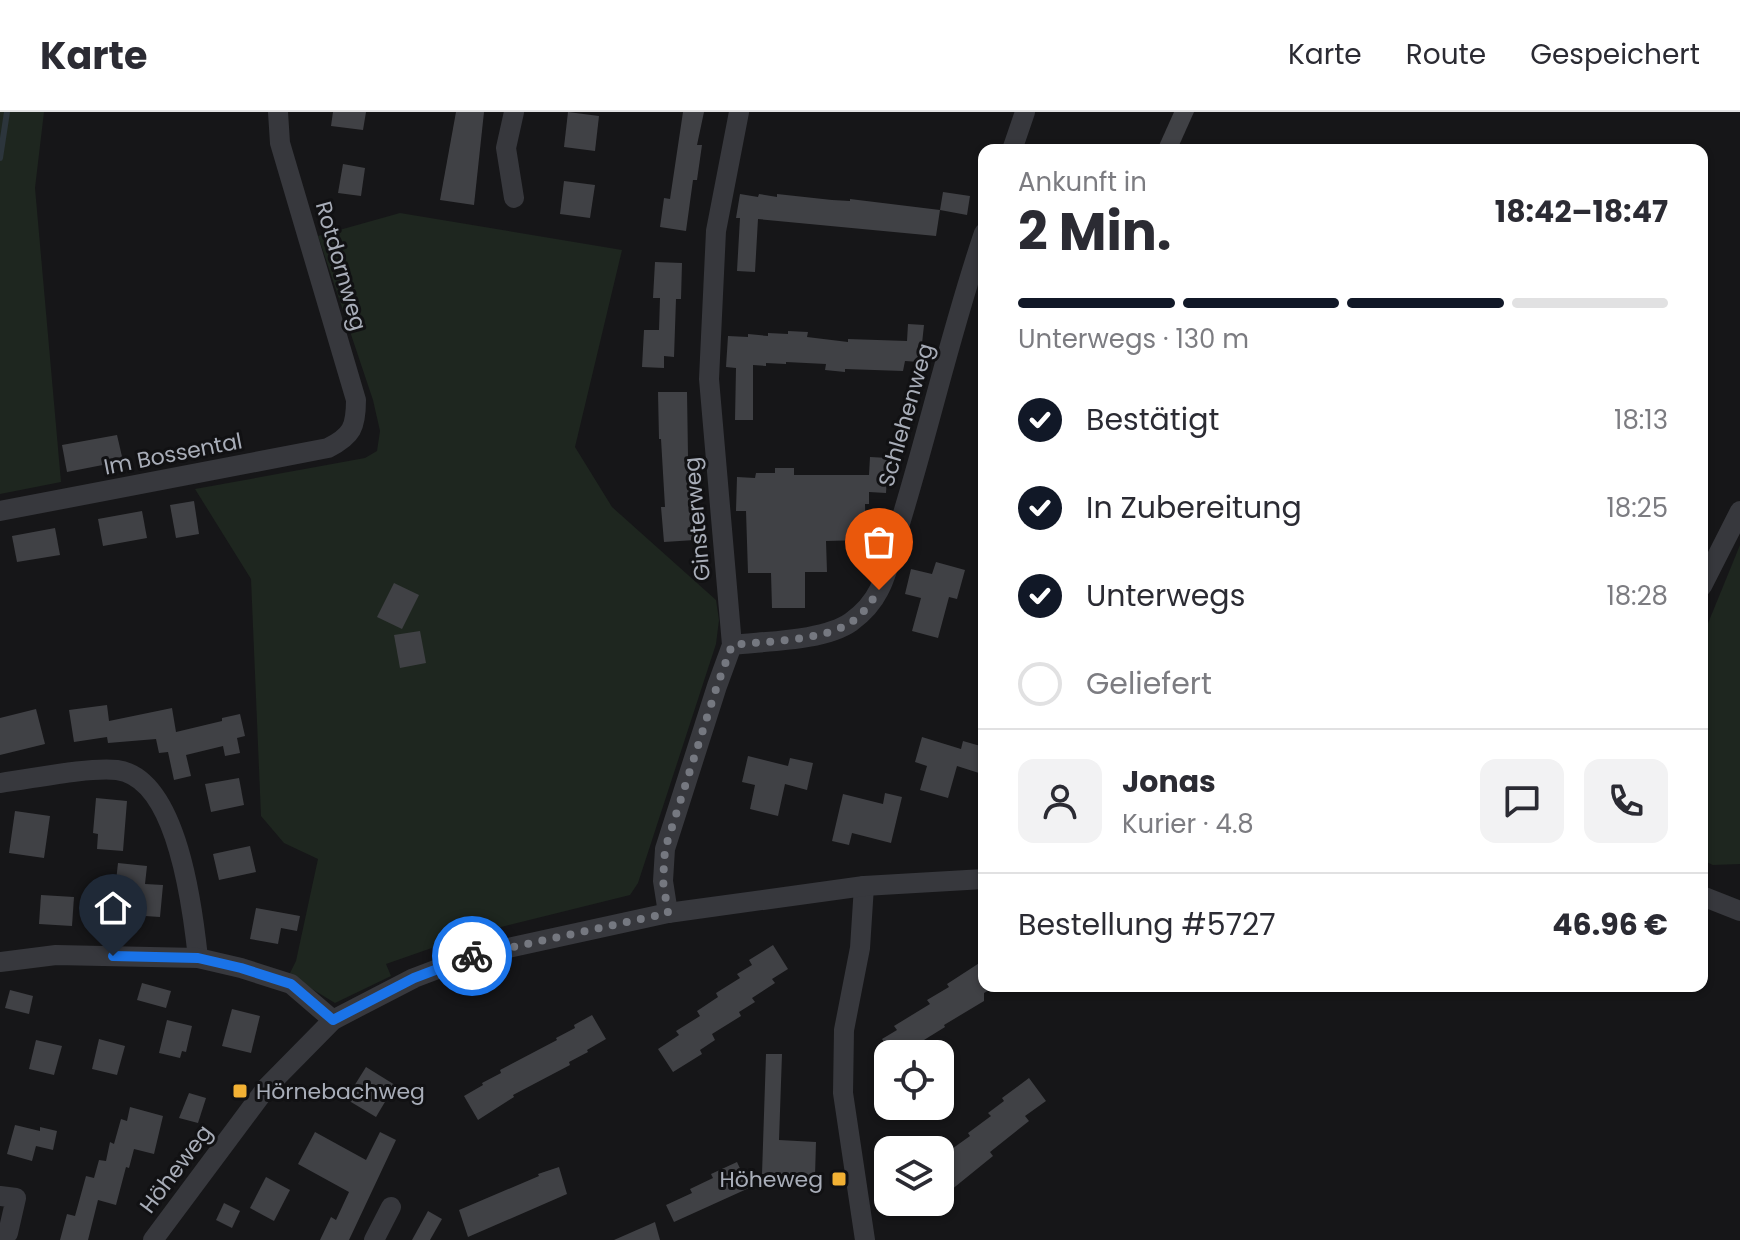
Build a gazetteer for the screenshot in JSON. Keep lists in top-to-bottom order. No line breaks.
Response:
{"streets":{"street":["Rotdornweg","Schlehenweg","Im Bossental","Ginsterweg","Höheweg"]},"crossings":[["Rotdornweg","Im Bossental"],["Schlehenweg","Ginsterweg"],["Ginsterweg","Höheweg"]],"places":{"transit":["Hörnebachweg","Höheweg"]},"page":{"header":"Karte","nav":["Karte","Route","Gespeichert"],"heading":["2 Min.","Ankunft in","18:42–18:47"],"panel":["Jonas","Kurier · 4.8","Bestellung #5727","46.96 €"],"bar":"Unterwegs · 130 m","list":[["Bestätigt","18:13"],["In Zubereitung","18:25"],["Unterwegs","18:28"],"Geliefert"]}}
